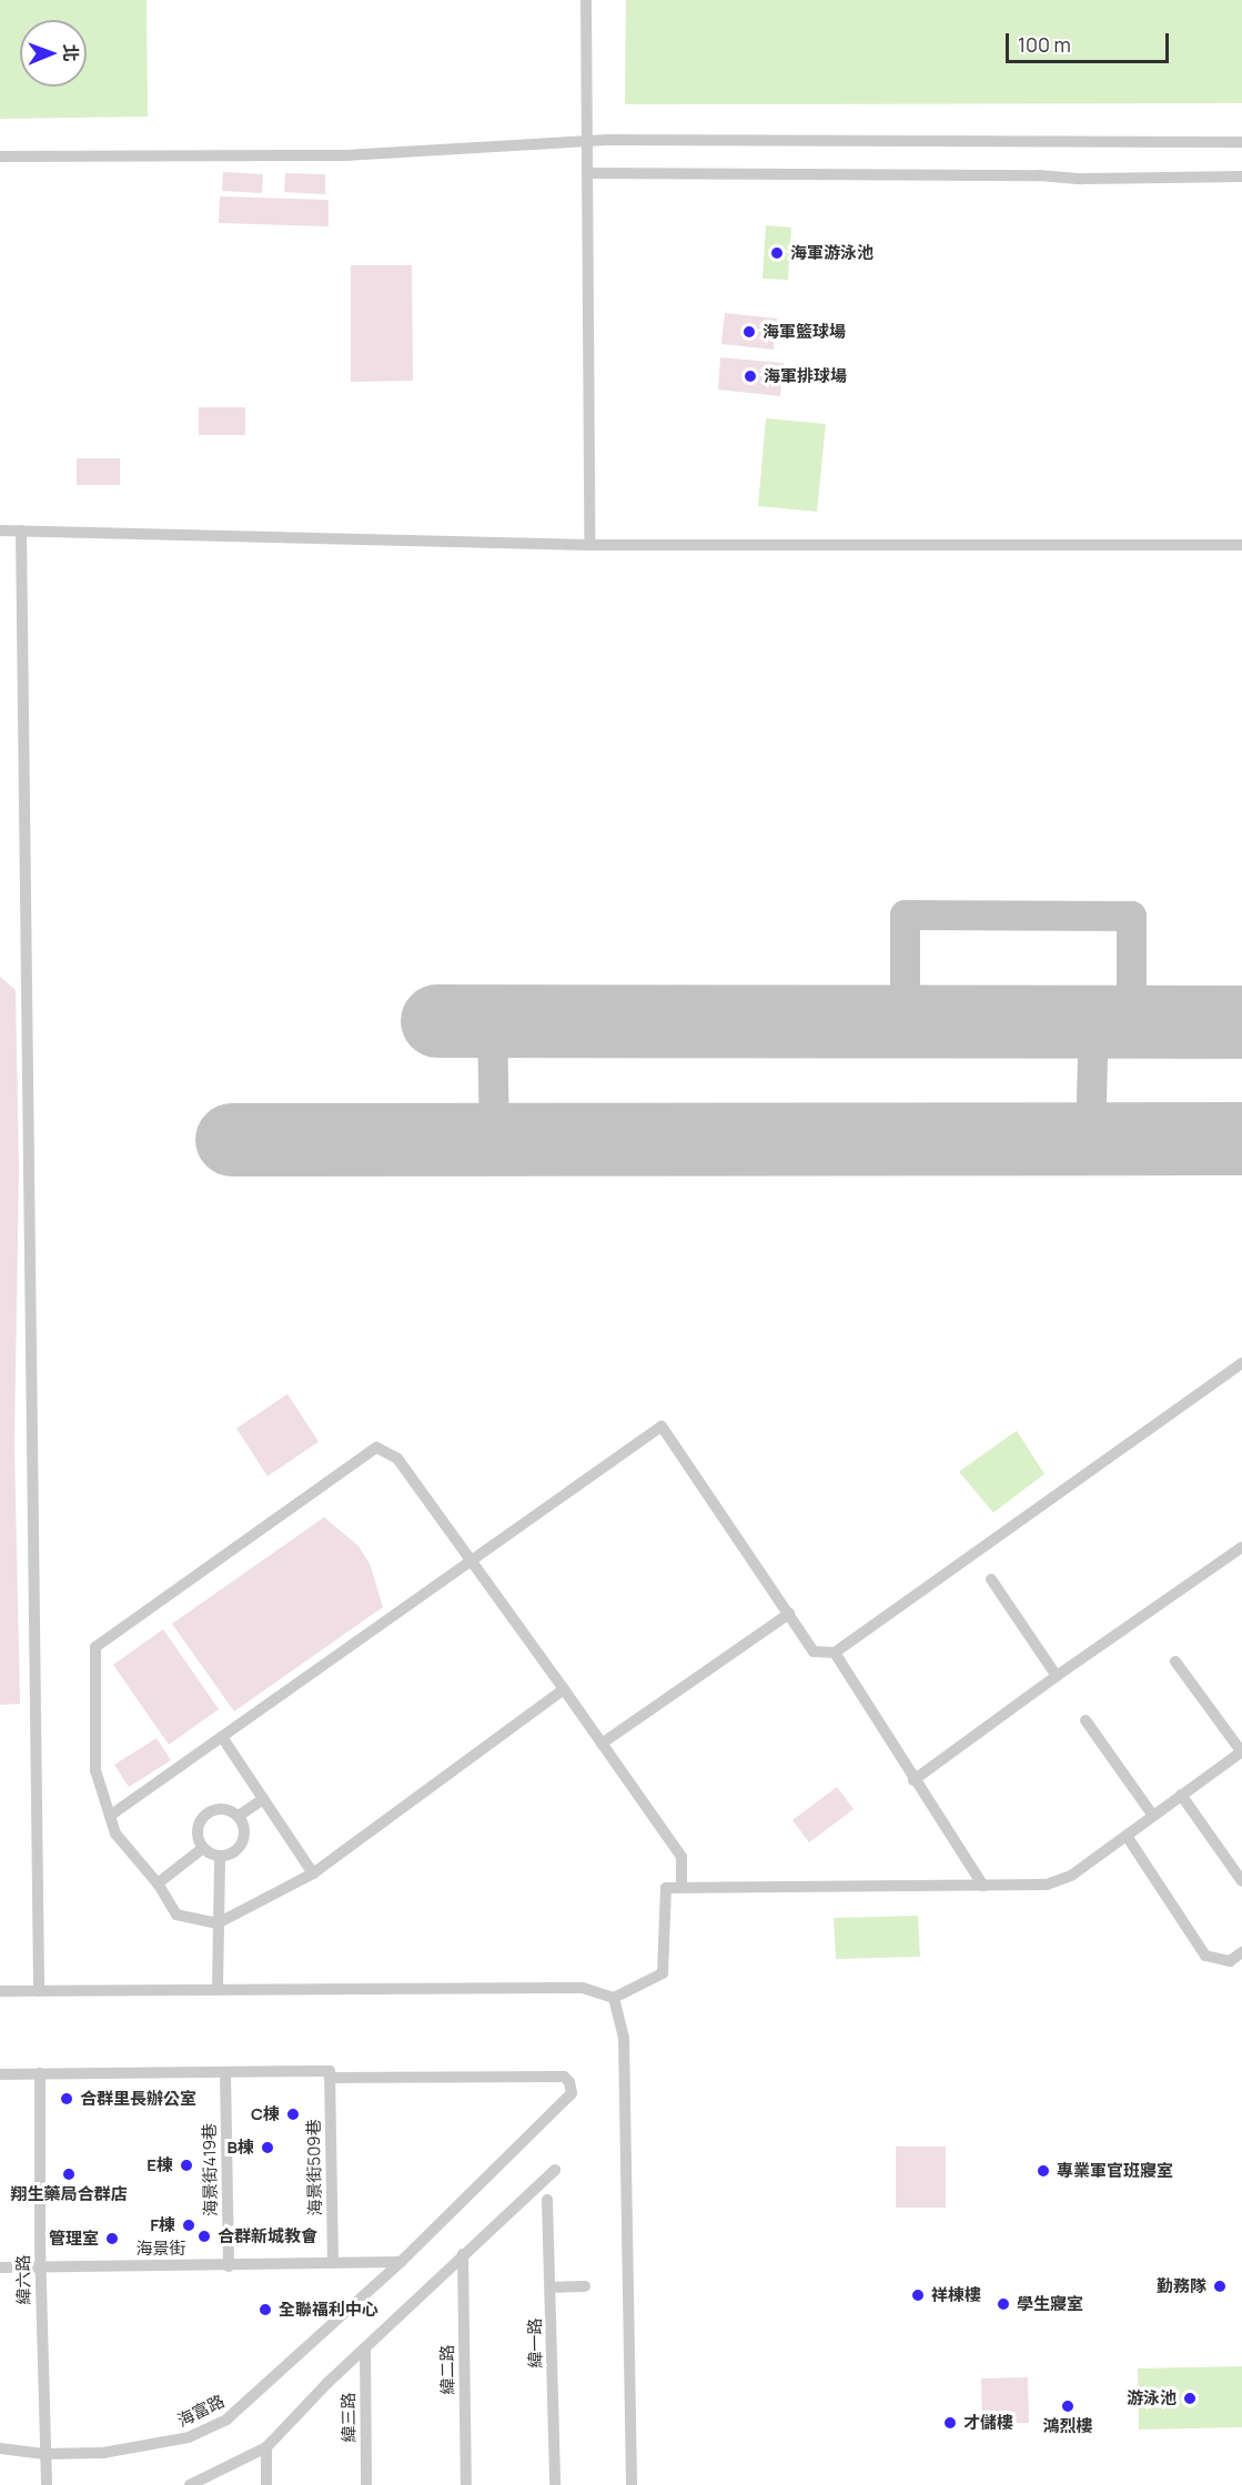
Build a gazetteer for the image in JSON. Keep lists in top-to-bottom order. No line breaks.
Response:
{"streets":{"street":["海景街509巷","海景街419巷","海景街","緯六路","緯一路","緯二路","海富路","緯三路"]},"crossings":[["海景街509巷","海景街"],["海景街509巷","海富路"],["海景街419巷","海景街"],["海景街","緯六路"],["海景街","海富路"],["緯六路","海富路"]],"places":["海軍游泳池","海軍籃球場","海軍排球場","合群里長辦公室","C棟","B棟","E棟","專業軍官班寢室","翔生藥局合群店","F棟","合群新城教會","管理室","勤務隊","祥棟樓","學生寢室","全聯福利中心","游泳池","鴻烈樓","才儲樓"],"scale_bar":"100 m","north":"right"}
